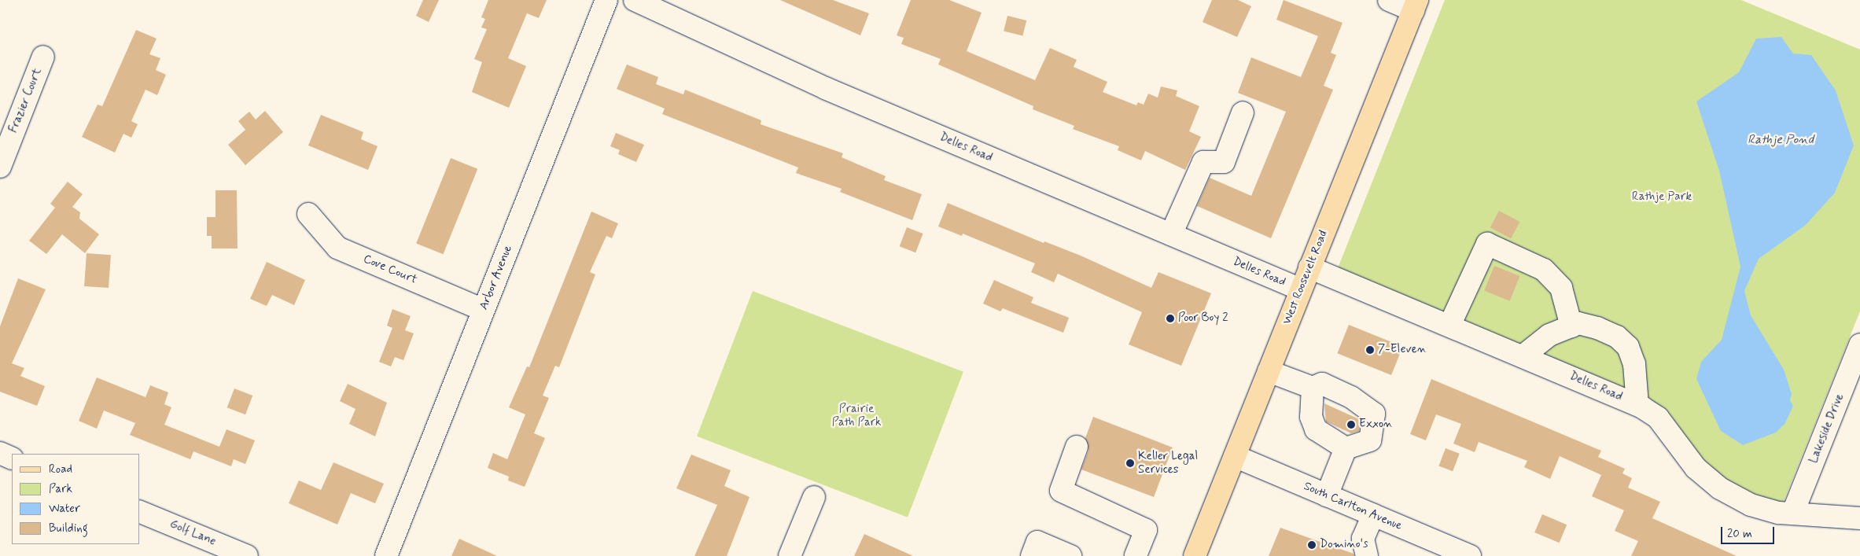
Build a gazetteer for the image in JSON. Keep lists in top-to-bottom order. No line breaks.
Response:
{"streets":{"main road":["West Roosevelt Road"],"street":["Frazier Court","Delles Road","Cove Court","Arbor Avenue","Lakeside Drive","South Carlton Avenue","Golf Lane"]},"crossings":[["Delles Road","West Roosevelt Road"],["Delles Road","Lakeside Drive"],["Cove Court","Arbor Avenue"],["West Roosevelt Road","South Carlton Avenue"]],"water":["Rathje Pond"],"parks":["Rathje Park","Prairie Path Park"],"places":["Poor Boy 2","7-Eleven","Exxon","Keller Legal Services","Domino's"],"legend":["Road","Park","Water","Building"],"scale_bar":"20 m"}
